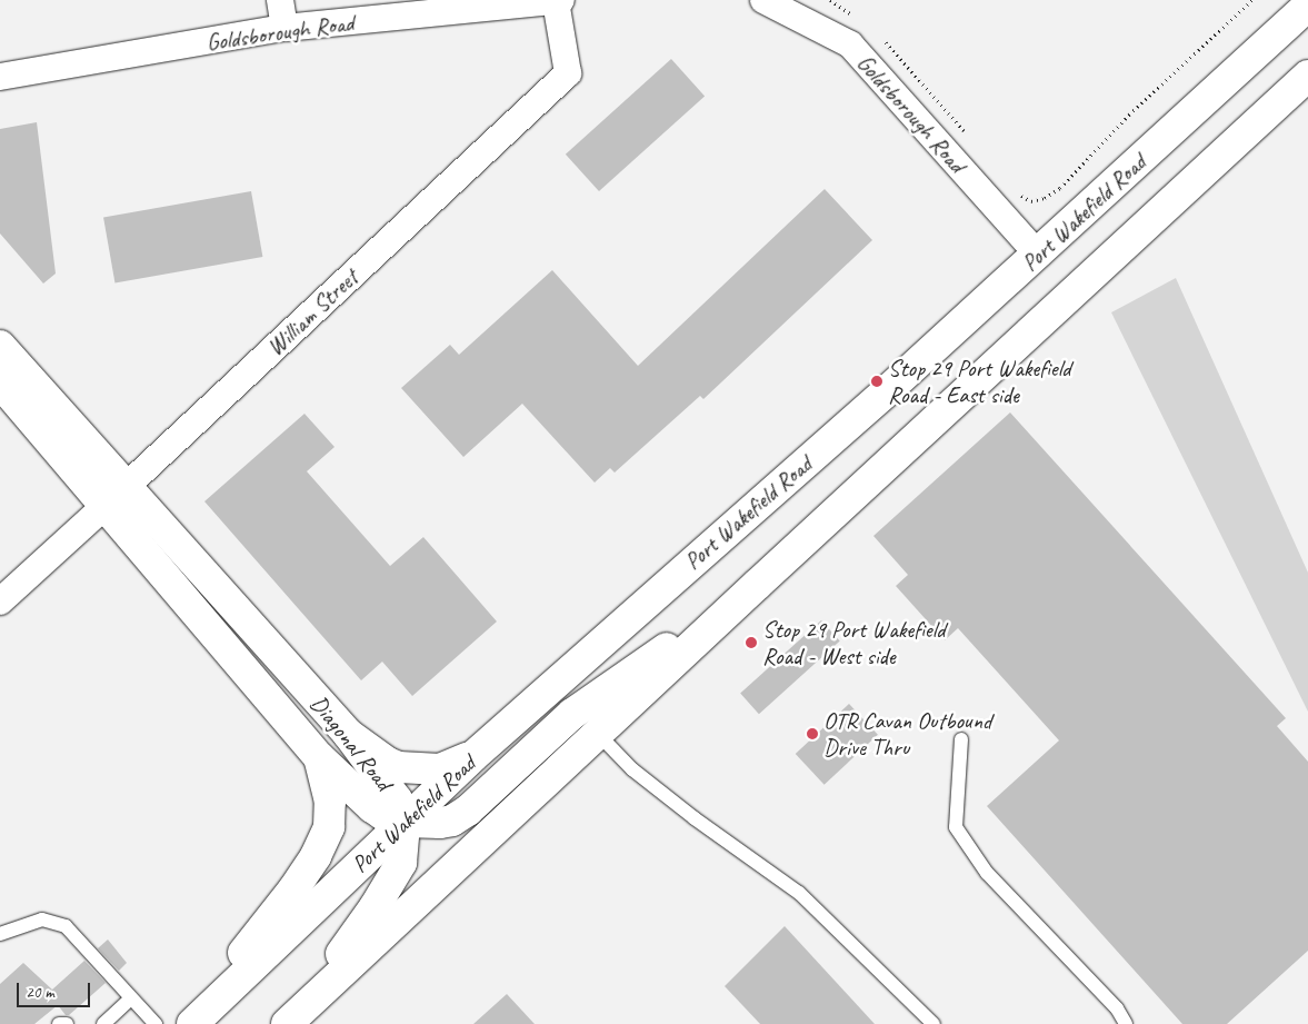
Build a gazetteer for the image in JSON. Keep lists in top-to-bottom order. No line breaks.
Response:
{"streets":{"main road":["Port Wakefield Road","Diagonal Road"],"street":["Goldsborough Road","William Street"]},"crossings":[["Goldsborough Road","Port Wakefield Road"],["Goldsborough Road","William Street"],["Port Wakefield Road","Diagonal Road"],["William Street","Diagonal Road"]],"places":["Stop 29 Port Wakefield Road - East side","Stop 29 Port Wakefield Road - West side","OTR Cavan Outbound Drive Thru"],"scale_bar":"20 m"}
